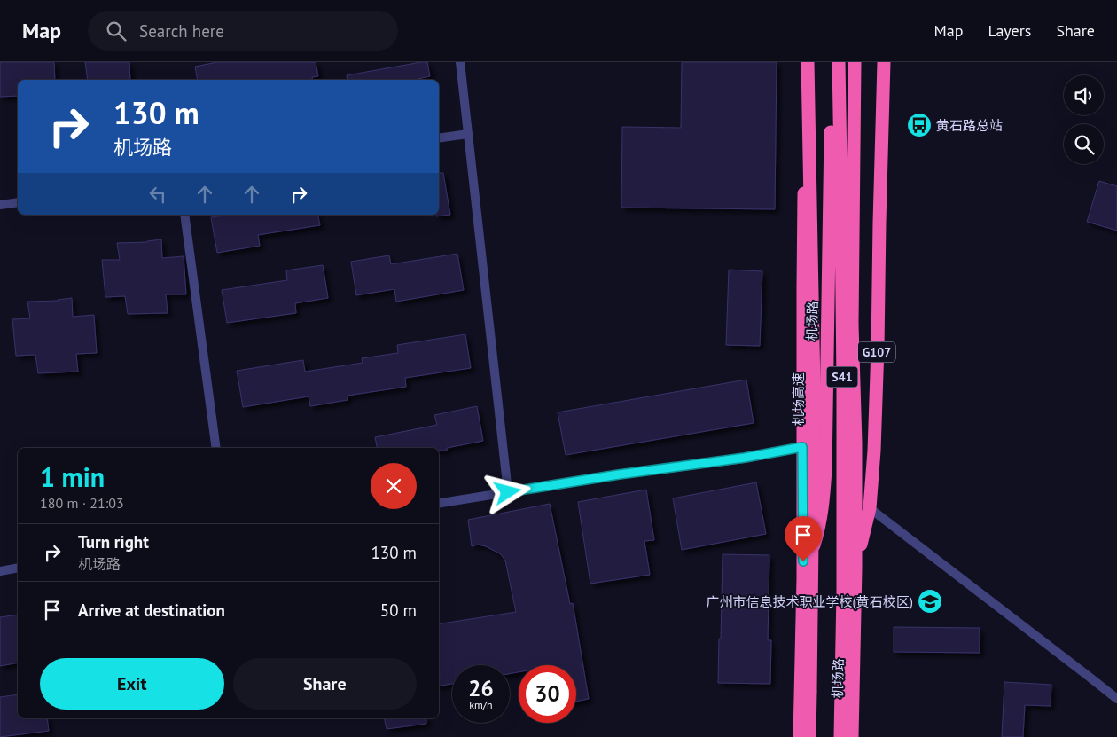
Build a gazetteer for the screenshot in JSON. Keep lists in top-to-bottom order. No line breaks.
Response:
{"streets":{"highway":["机场路","G107","S41","机场高速"]},"crossings":[["机场路","机场高速"]],"places":{"bus stop":["黄石路总站"],"school or university":["广州市信息技术职业学校(黄石校区)"]},"page":{"header":"Map","search":"Search here","nav":["Map","Layers","Share"],"turn":["130 m","机场路"],"heading":["1 min","180 m · 21:03"],"list":[{"name":"Turn right","note":"机场路","value":"130 m"},{"name":"Arrive at destination","value":"50 m"}],"buttons":["Exit","Share"],"speed":"26 km/h","limit":"30"}}
